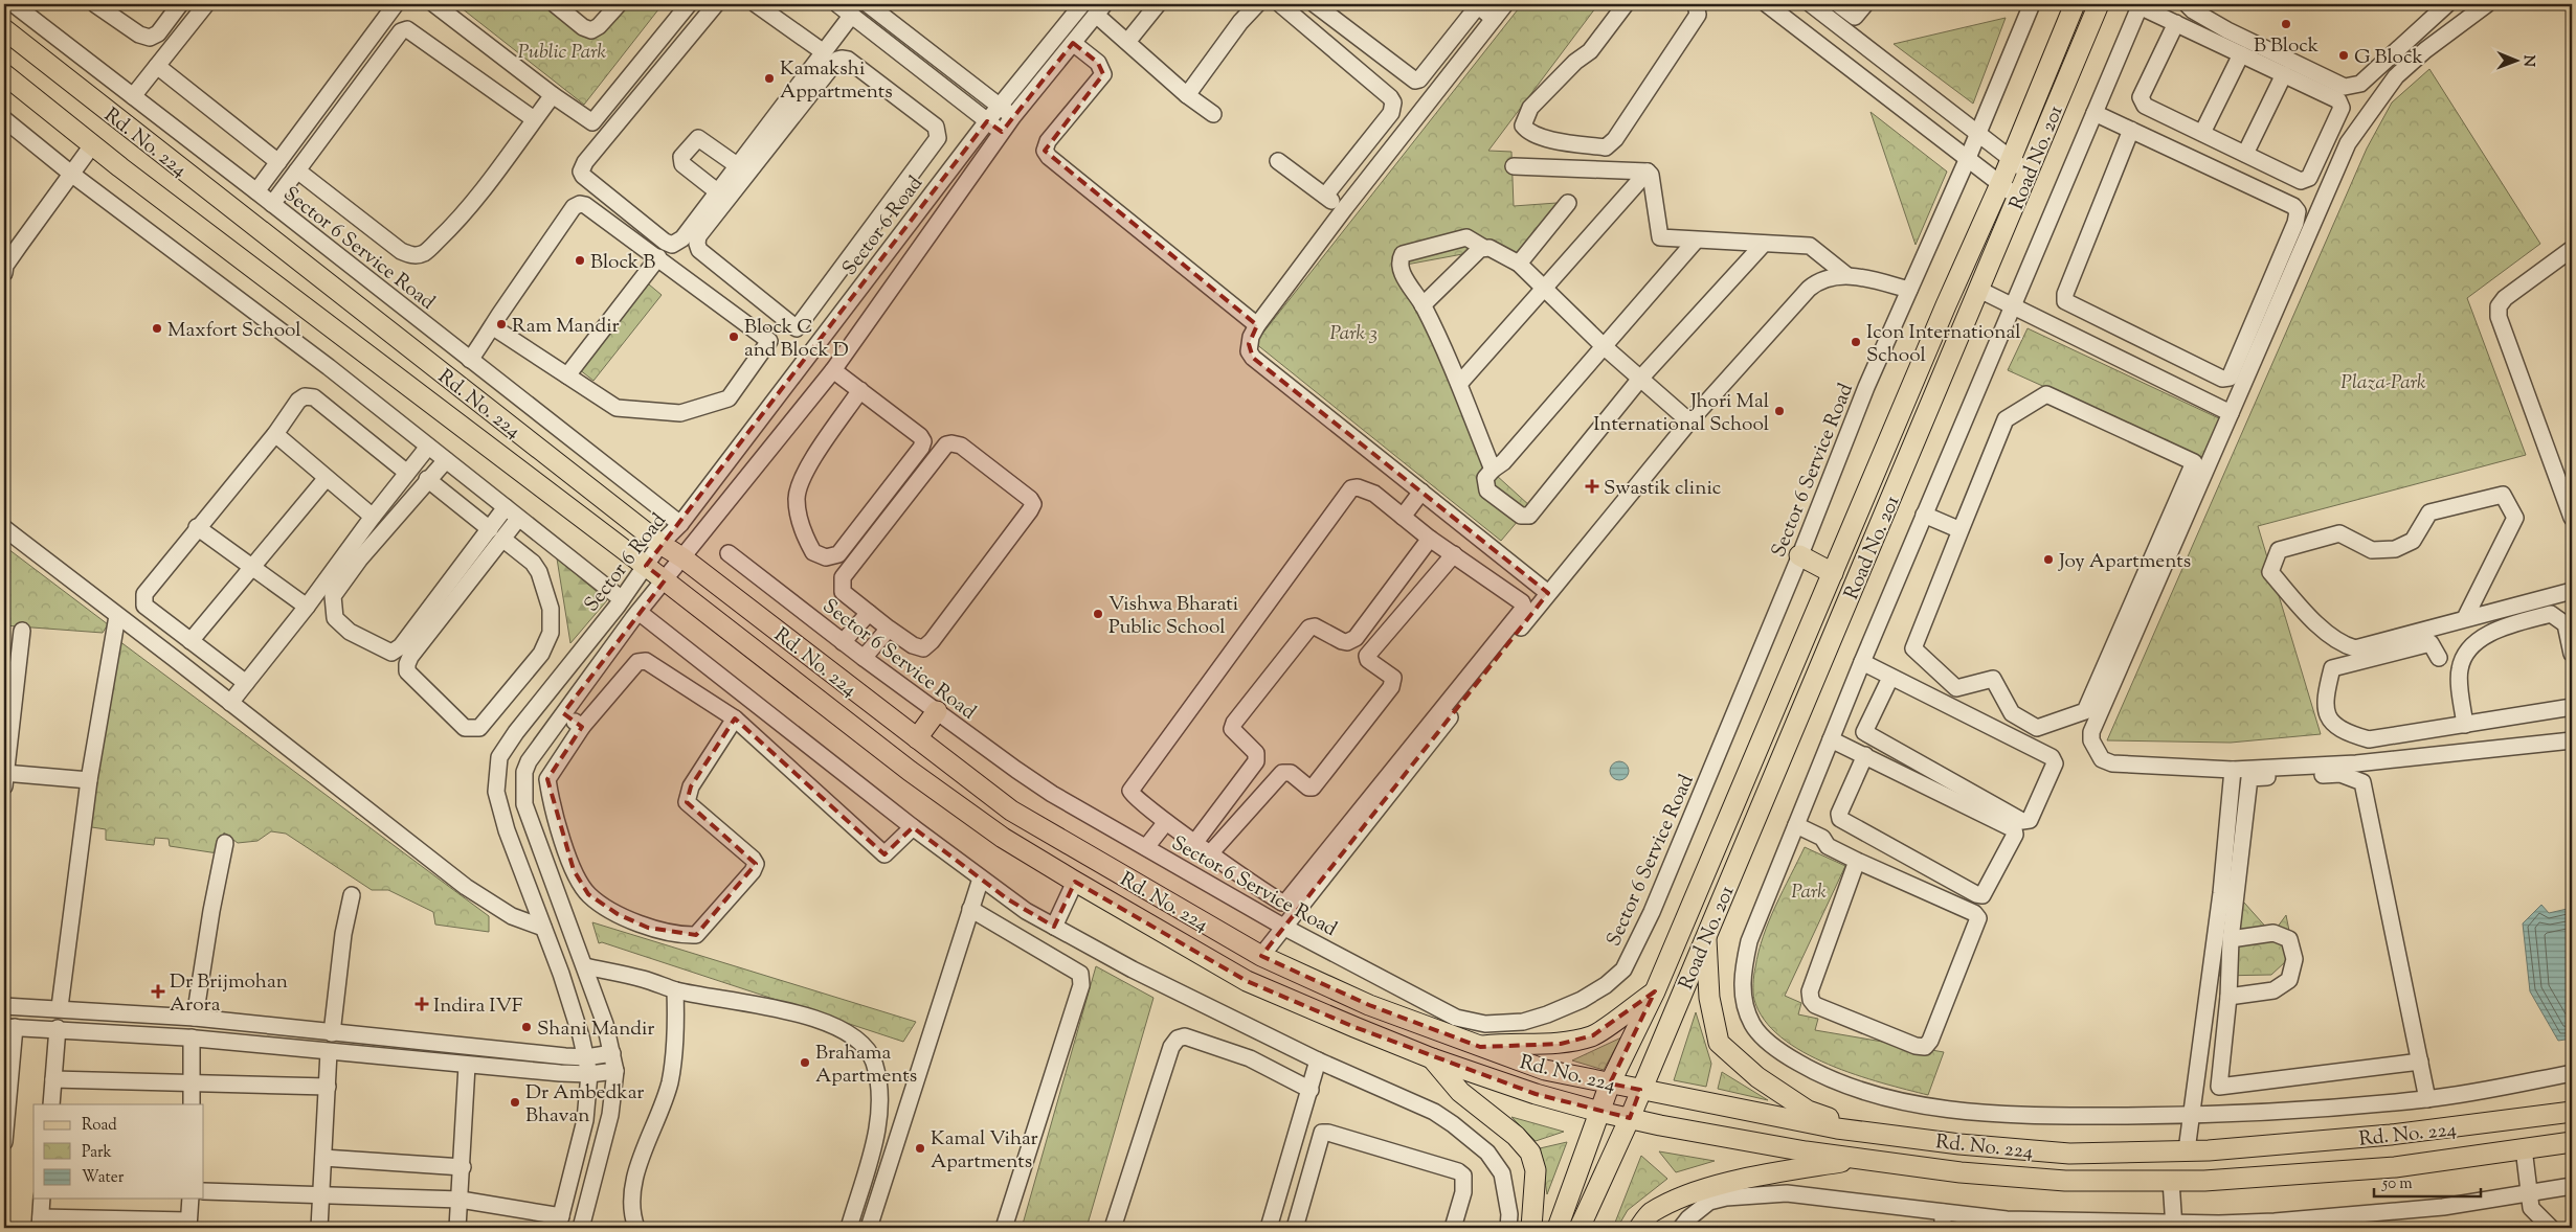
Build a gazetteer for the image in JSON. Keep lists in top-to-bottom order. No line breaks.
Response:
{"streets":{"main road":["Rd. No. 224","Road No. 201"],"street":["Sector 6 Road","Sector 6 Service Road"]},"crossings":[["Rd. No. 224","Road No. 201"],["Rd. No. 224","Sector 6 Road"],["Sector 6 Road","Sector 6 Service Road"]],"parks":["Public Park","Park 3","Plaza-Park","Park"],"places":{"other":["B Block","G Block","Kamakshi Appartments","Block B","Ram Mandir","Maxfort School","Block C and Block D","Icon International School","Jhori Mal International School","Joy Apartments","Vishwa Bharati Public School","Shani Mandir","Brahama Apartments","Dr Ambedkar Bhavan","Kamal Vihar Apartments"],"health":["Swastik clinic","Dr Brijmohan Arora","Indira IVF"]},"legend":["Road","Park","Water"],"scale_bar":"50 m","north":"right"}
